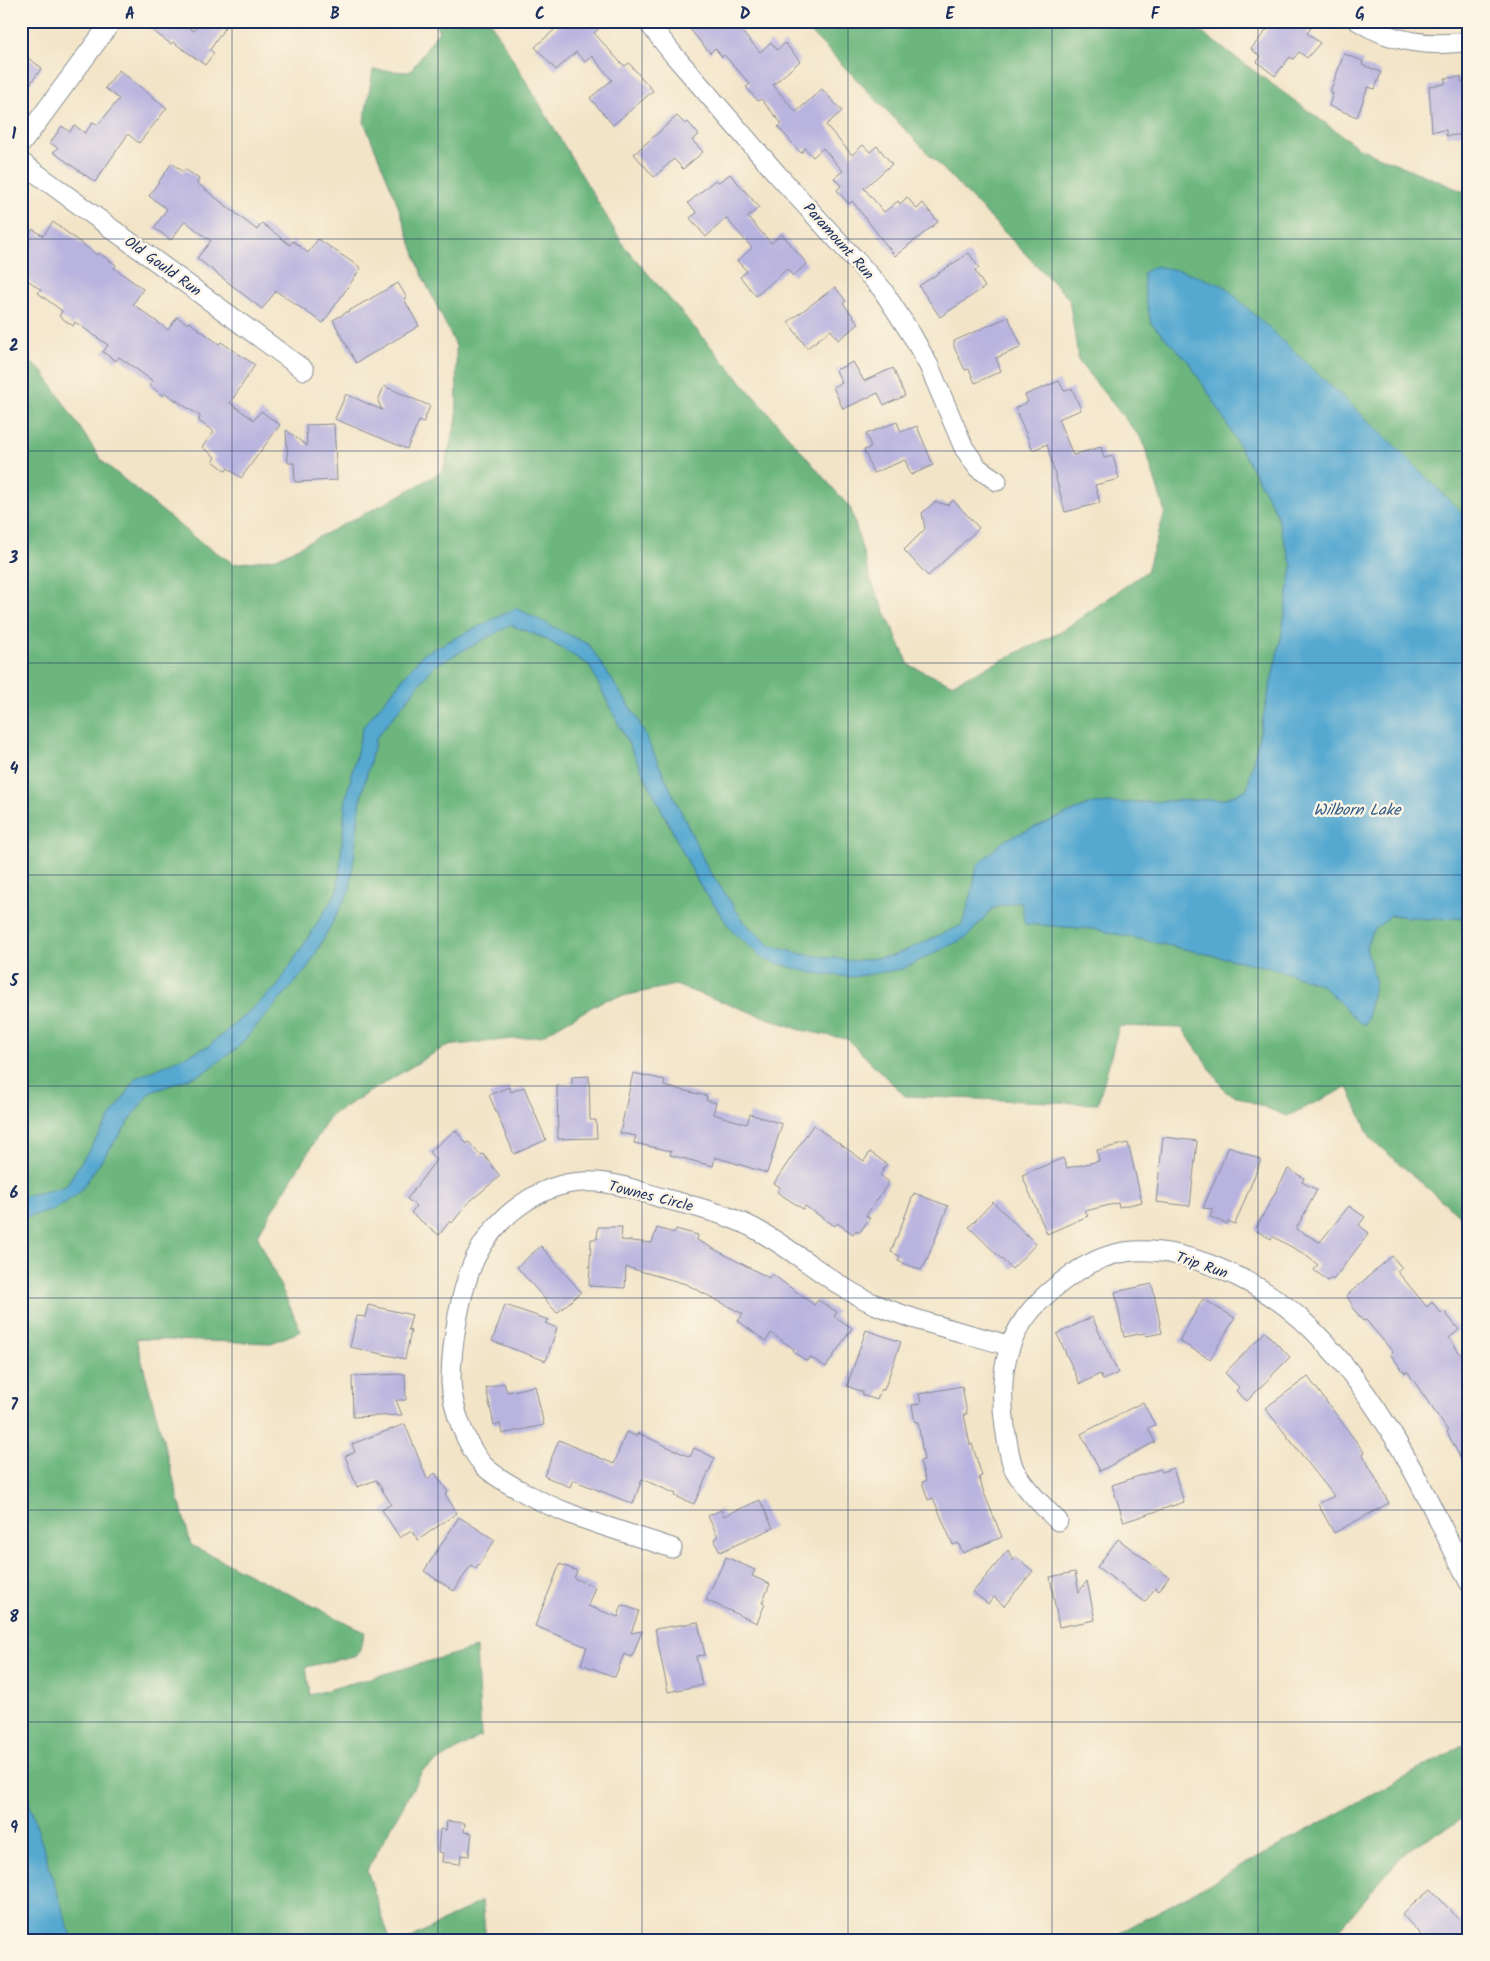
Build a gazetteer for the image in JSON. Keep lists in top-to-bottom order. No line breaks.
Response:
{"streets":{"street":["Paramount Run","Old Gould Run","Townes Circle","Trip Run"]},"crossings":[["Townes Circle","Trip Run"]],"water":["Wilborn Lake"],"grid":{"columns":["A","B","C","D","E","F","G"],"rows":["1","2","3","4","5","6","7","8","9"]}}
